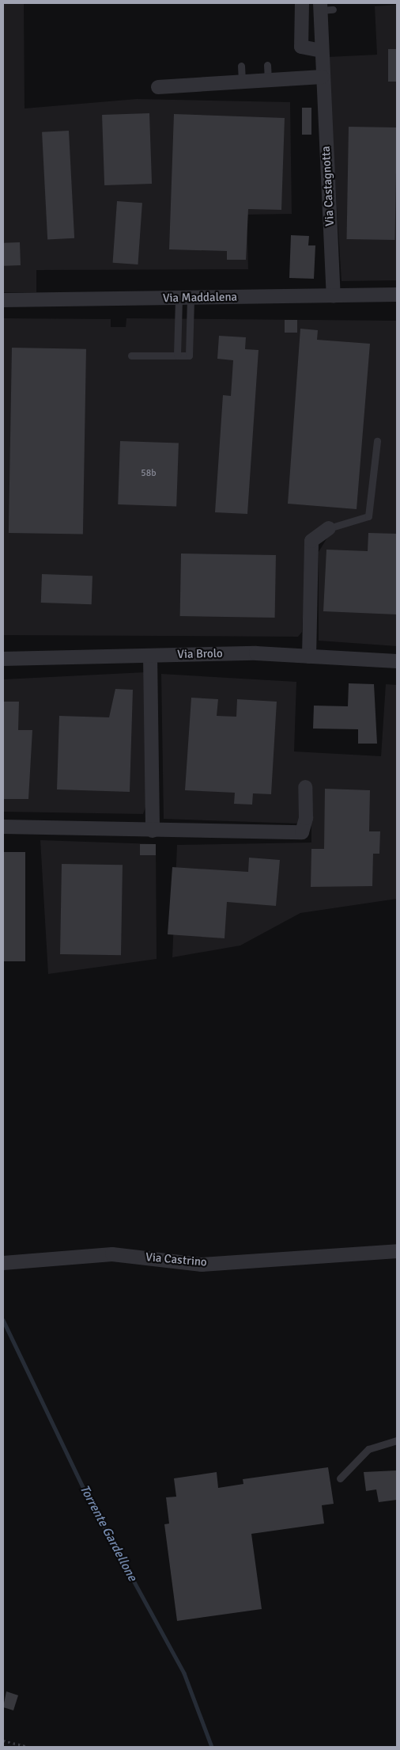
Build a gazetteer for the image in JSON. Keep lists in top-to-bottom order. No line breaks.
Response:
{"streets":{"street":["Via Castagnotta","Via Maddalena","Via Brolo","Via Castrino"]},"crossings":[["Via Castagnotta","Via Maddalena"]],"water":["Torrente Gardellone"],"house_numbers":["58b"]}
